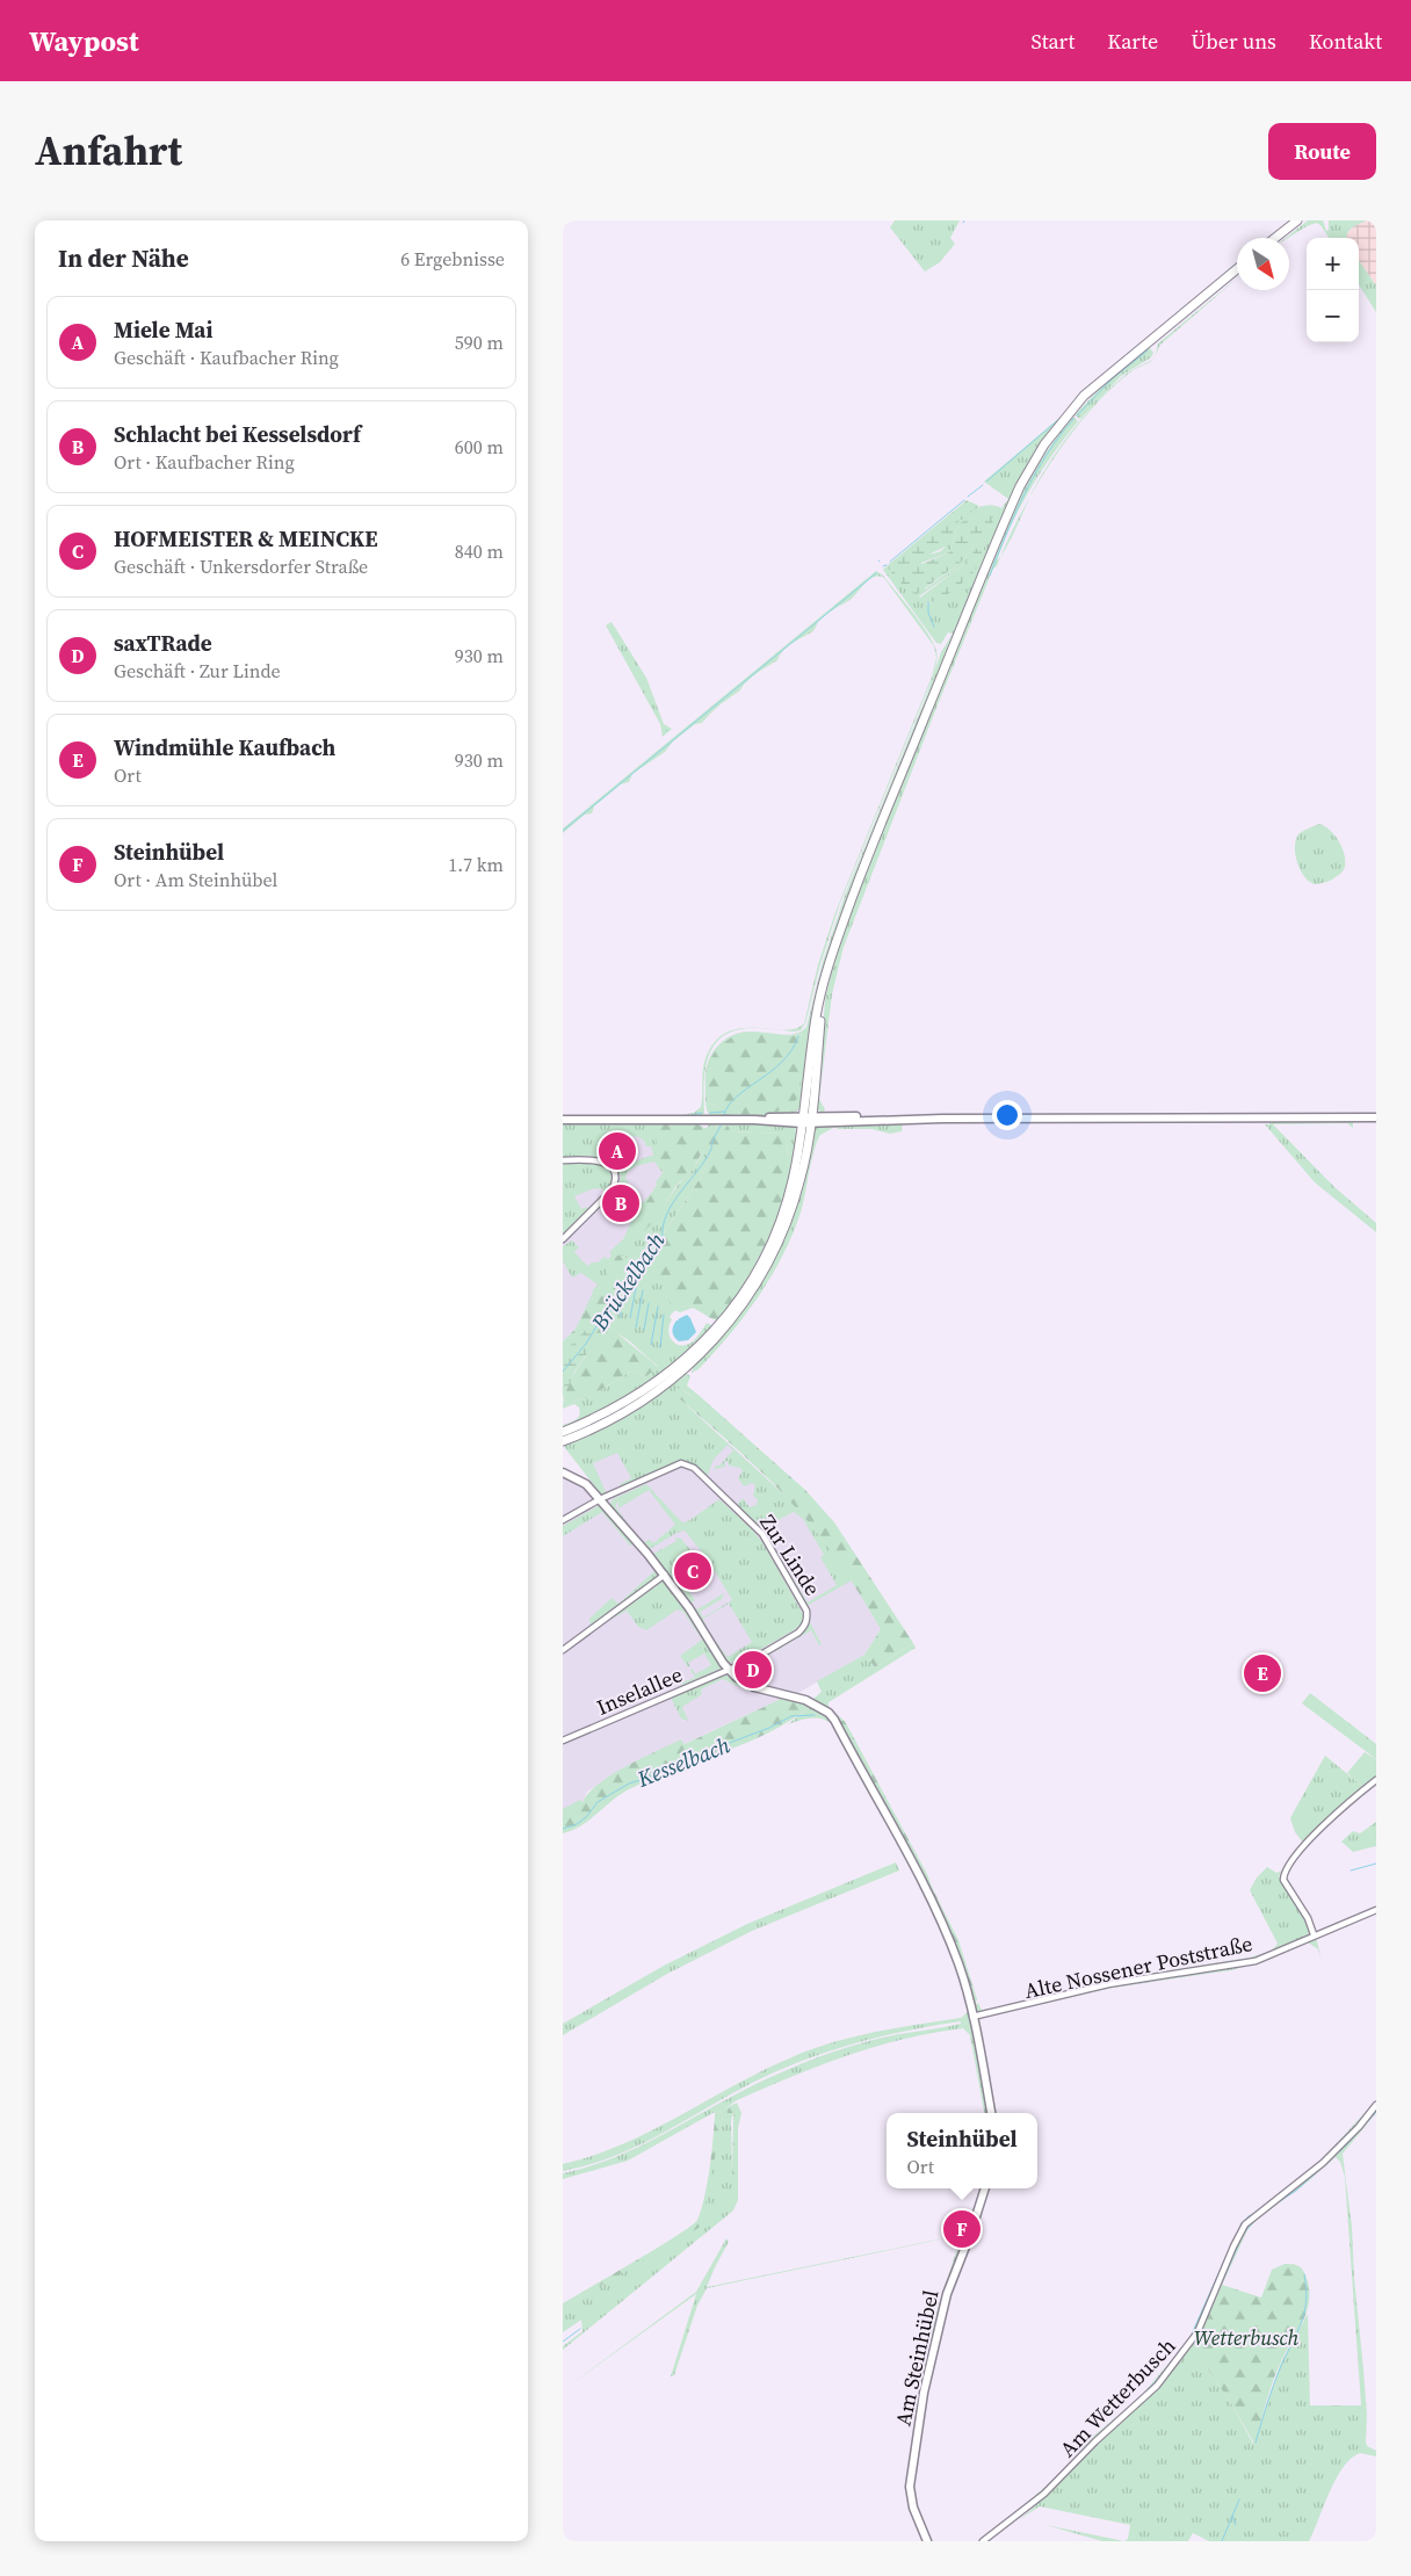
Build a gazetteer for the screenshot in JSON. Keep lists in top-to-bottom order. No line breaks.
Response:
{"streets":{"street":["Zur Linde","Inselallee","Alte Nossener Poststraße","Am Steinhübel","Am Wetterbusch"]},"crossings":[["Zur Linde","Inselallee"]],"water":["Brückelbach","Kesselbach"],"parks":["Wetterbusch"],"north":"bottom right","page":{"header":"Waypost","nav":["Start","Karte","Über uns","Kontakt"],"title":"Anfahrt","buttons":"Route","heading":["In der Nähe","6 Ergebnisse"],"map_buttons":["+","−"],"list":[{"mark":"A","name":"Miele Mai","note":"Geschäft · Kaufbacher Ring","value":"590 m"},{"mark":"B","name":"Schlacht bei Kesselsdorf","note":"Ort · Kaufbacher Ring","value":"600 m"},{"mark":"C","name":"HOFMEISTER & MEINCKE","note":"Geschäft · Unkersdorfer Straße","value":"840 m"},{"mark":"D","name":"saxTRade","note":"Geschäft · Zur Linde","value":"930 m"},{"mark":"E","name":"Windmühle Kaufbach","note":"Ort","value":"930 m"},{"mark":"F","name":"Steinhübel","note":"Ort · Am Steinhübel","value":"1.7 km"}],"pins":["A","B","C","D","E","F"],"popup":["Steinhübel","Ort"]}}
